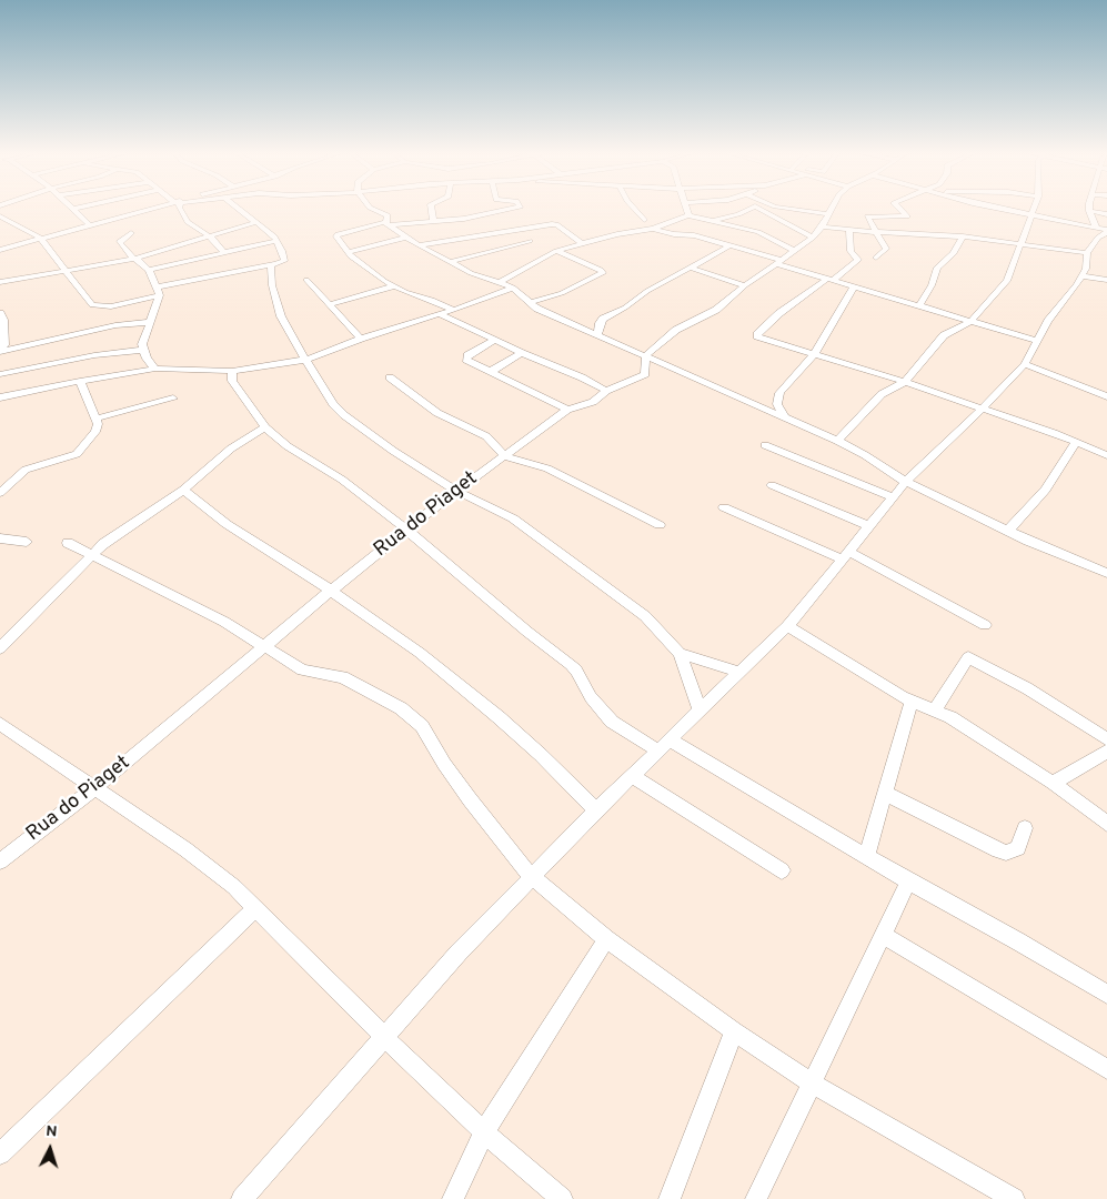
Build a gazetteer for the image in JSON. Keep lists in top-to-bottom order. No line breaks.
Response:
{"streets":{"street":["Rua do Piaget"]},"north":"top"}
